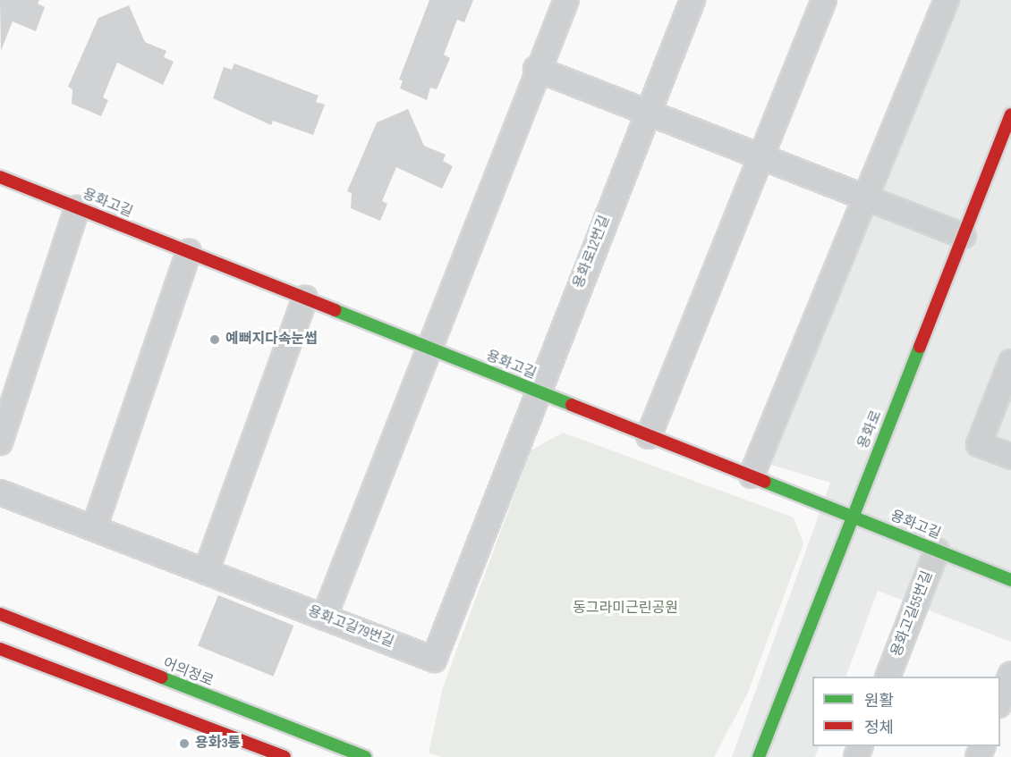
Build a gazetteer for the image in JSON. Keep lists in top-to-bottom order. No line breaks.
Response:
{"streets":{"street":["용화고길","용화로12번길","용화로","용화고길55번길","용화고길79번길","어의정로"]},"crossings":[["용화고길","용화로12번길"],["용화고길","용화로"],["용화고길","용화고길55번길"],["용화고길","용화고길79번길"],["용화로12번길","용화고길79번길"]],"parks":["동그라미근린공원"],"places":["예뻐지다속눈썹","용화3통"],"legend":["원활","정체"]}
